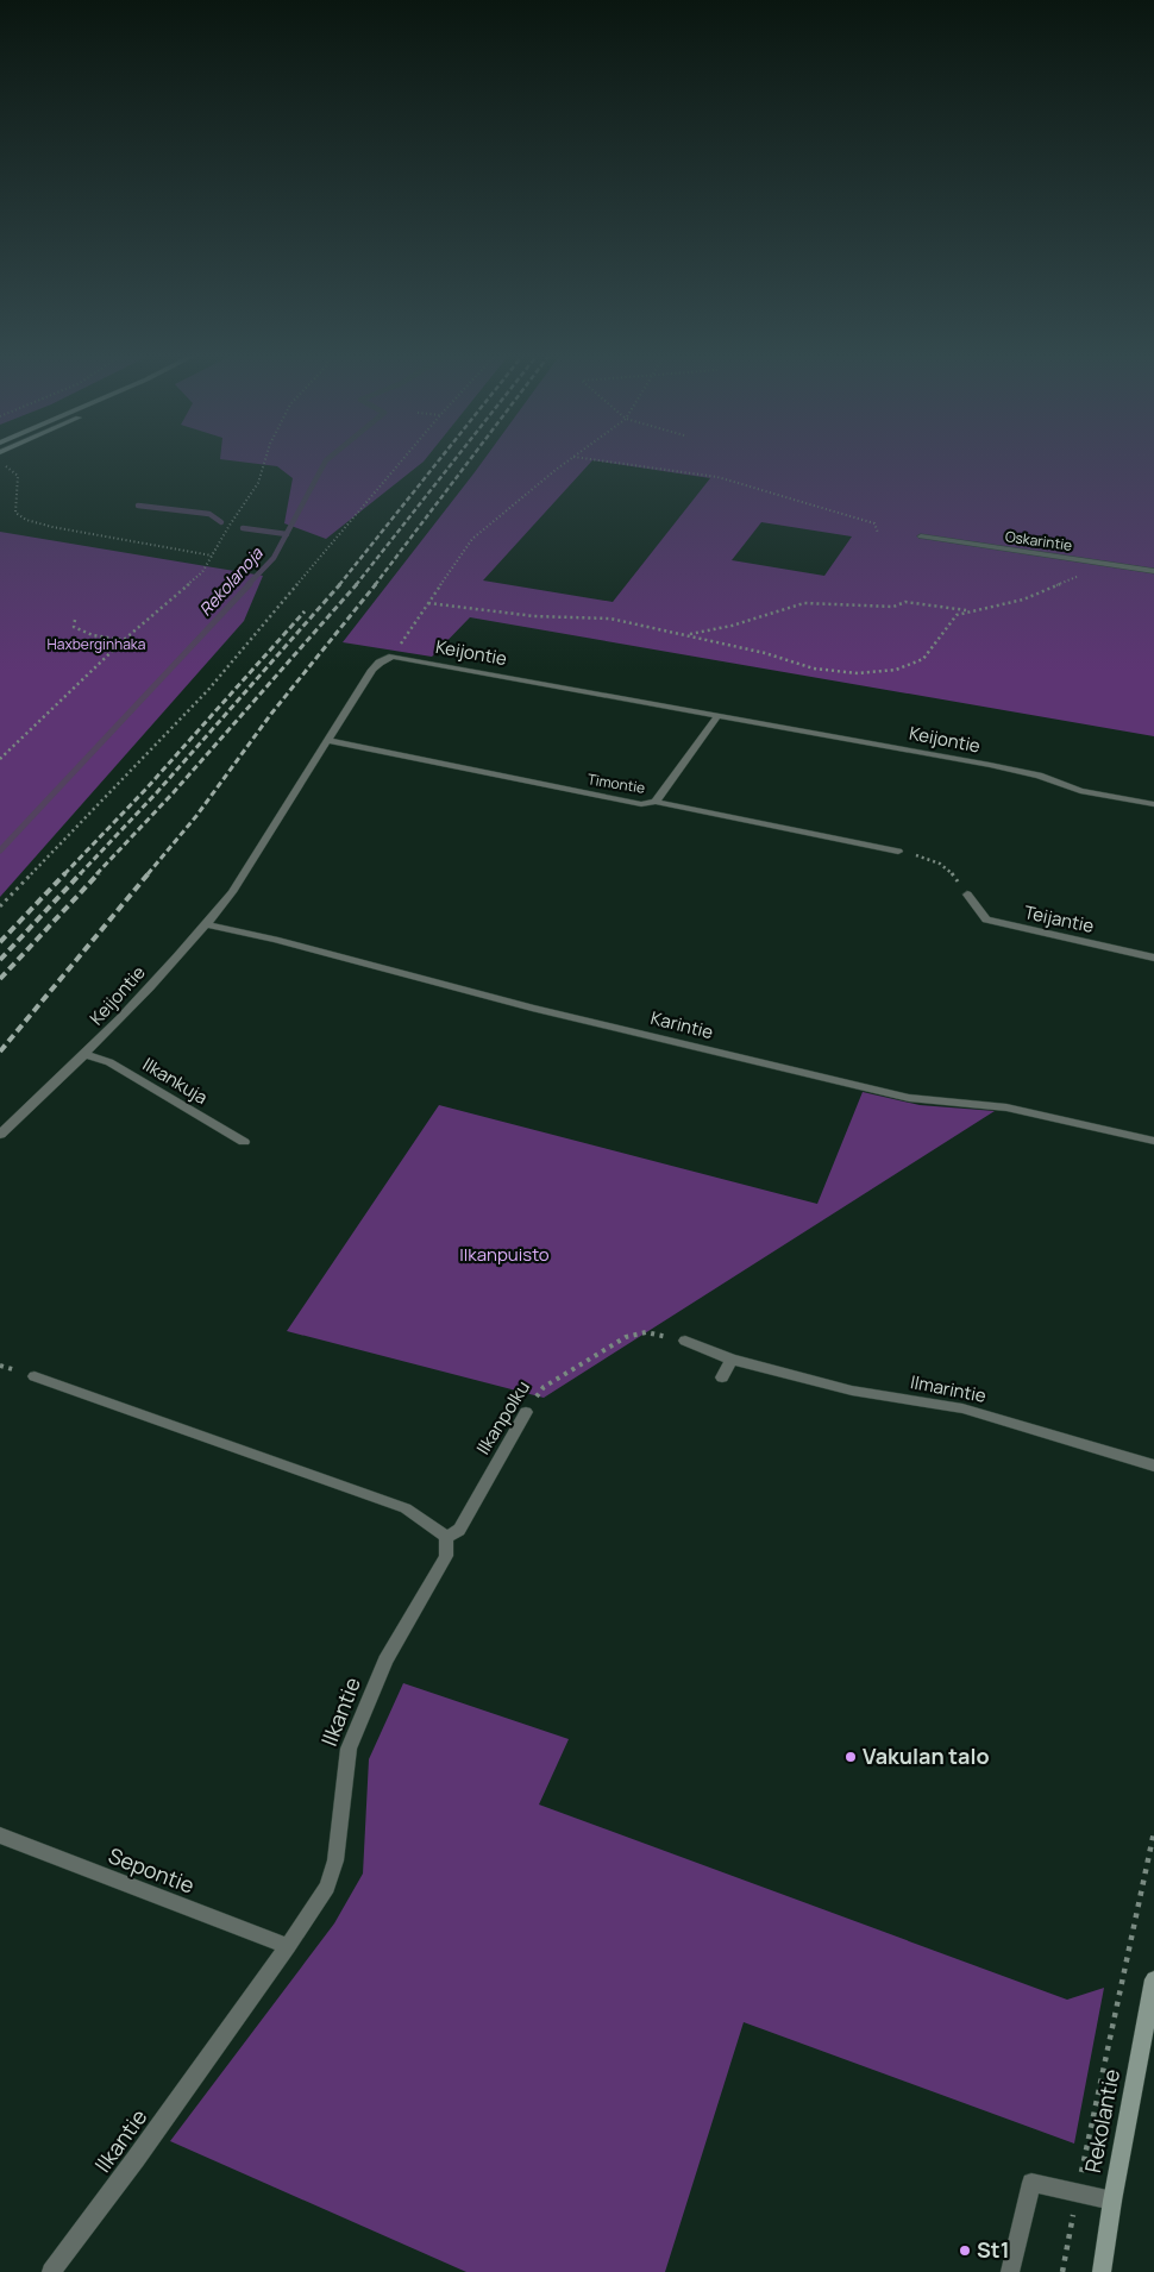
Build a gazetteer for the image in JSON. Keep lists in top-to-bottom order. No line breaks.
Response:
{"streets":{"main road":["Rekolantie"],"street":["Oskarintie","Keijontie","Timontie","Teijantie","Karintie","Ilkankuja","Ilmarintie","Ilkanpolku","Ilkantie","Sepontie"]},"crossings":[["Keijontie","Timontie"],["Keijontie","Karintie"],["Keijontie","Ilkankuja"],["Ilmarintie","Ilkanpolku"],["Ilkanpolku","Ilkantie"],["Ilkantie","Sepontie"]],"water":["Rekolanoja"],"parks":["Haxberginhaka","Ilkanpuisto"],"places":["Vakulan talo","St1"]}
